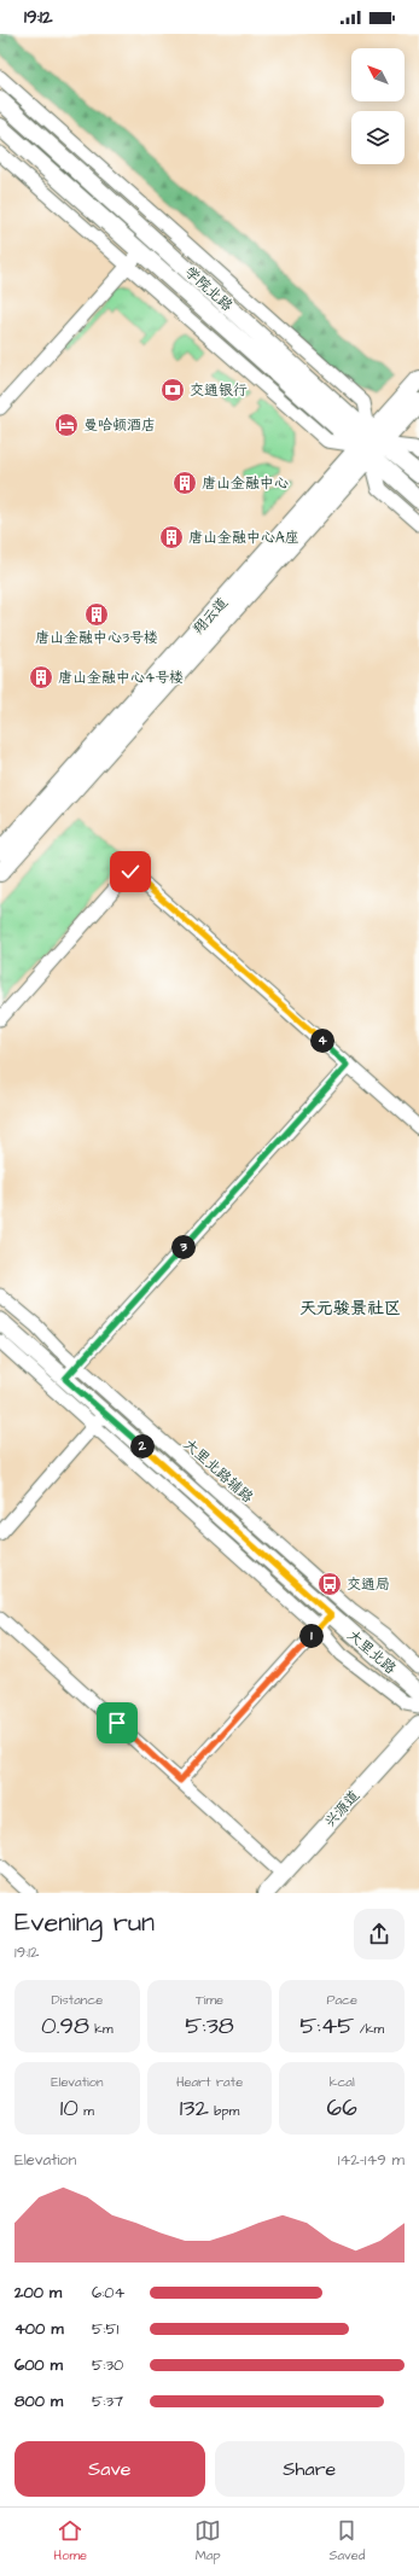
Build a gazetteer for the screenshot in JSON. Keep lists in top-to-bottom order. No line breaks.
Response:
{"streets":{"main road":["学院北路","翔云道","大里北路","兴源道"],"street":["大里北路辅路"]},"crossings":[["学院北路","翔云道"],["大里北路辅路","大里北路"]],"districts":["天元骏景社区"],"places":{"bank":["交通银行"],"hotel":["曼哈顿酒店"],"building":["唐山金融中心","唐山金融中心A座","唐山金融中心3号楼","唐山金融中心4号楼"],"bus stop":["交通局"]},"north":"top left","page":{"status":"19:12","pins":["4","3","2","1"],"heading":["Evening run","19:12"],"stats":[["Distance","0.98 km"],["Time","5:38"],["Pace","5:45 /km"],["Elevation","10 m"],["Heart rate","132 bpm"],["kcal","66"]],"chart":["Elevation","142–149 m"],"list":[{"name":"200 m","note":"6:04"},{"name":"400 m","note":"5:51"},{"name":"600 m","note":"5:30"},{"name":"800 m","note":"5:37"}],"buttons":["Save","Share"],"tabs":["Home","Map","Saved"]}}
